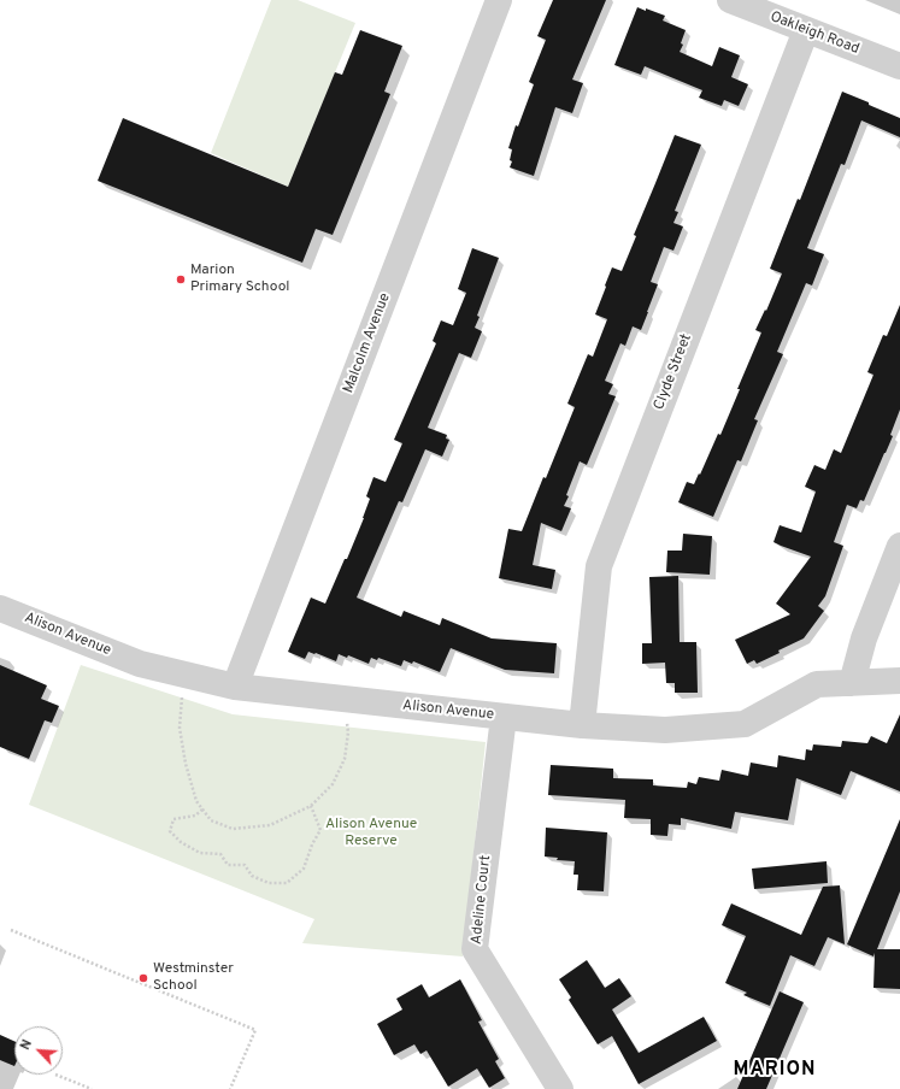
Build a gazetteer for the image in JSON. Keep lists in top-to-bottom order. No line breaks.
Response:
{"streets":{"street":["Oakleigh Road","Malcolm Avenue","Clyde Street","Alison Avenue","Adeline Court"]},"crossings":[["Oakleigh Road","Clyde Street"],["Malcolm Avenue","Alison Avenue"],["Clyde Street","Alison Avenue"],["Alison Avenue","Adeline Court"]],"districts":["MARION"],"parks":["Alison Avenue Reserve"],"places":["Marion Primary School","Westminster School"],"north":"top left"}
